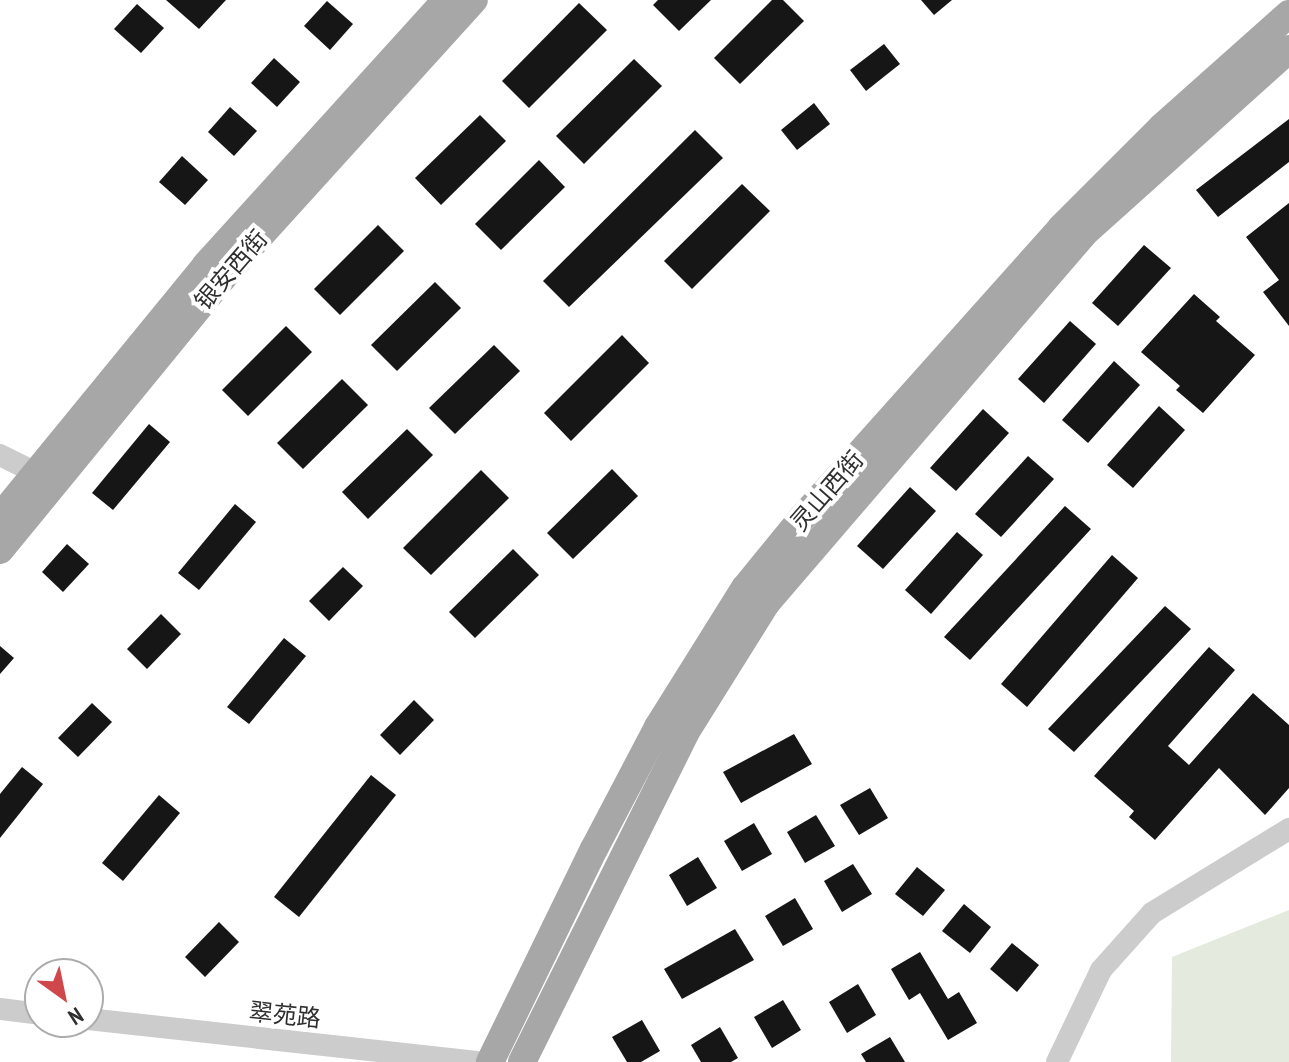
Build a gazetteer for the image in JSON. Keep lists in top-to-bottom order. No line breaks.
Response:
{"streets":{"main road":["银安西街","灵山西街"],"street":["翠苑路"]},"north":"bottom right"}
